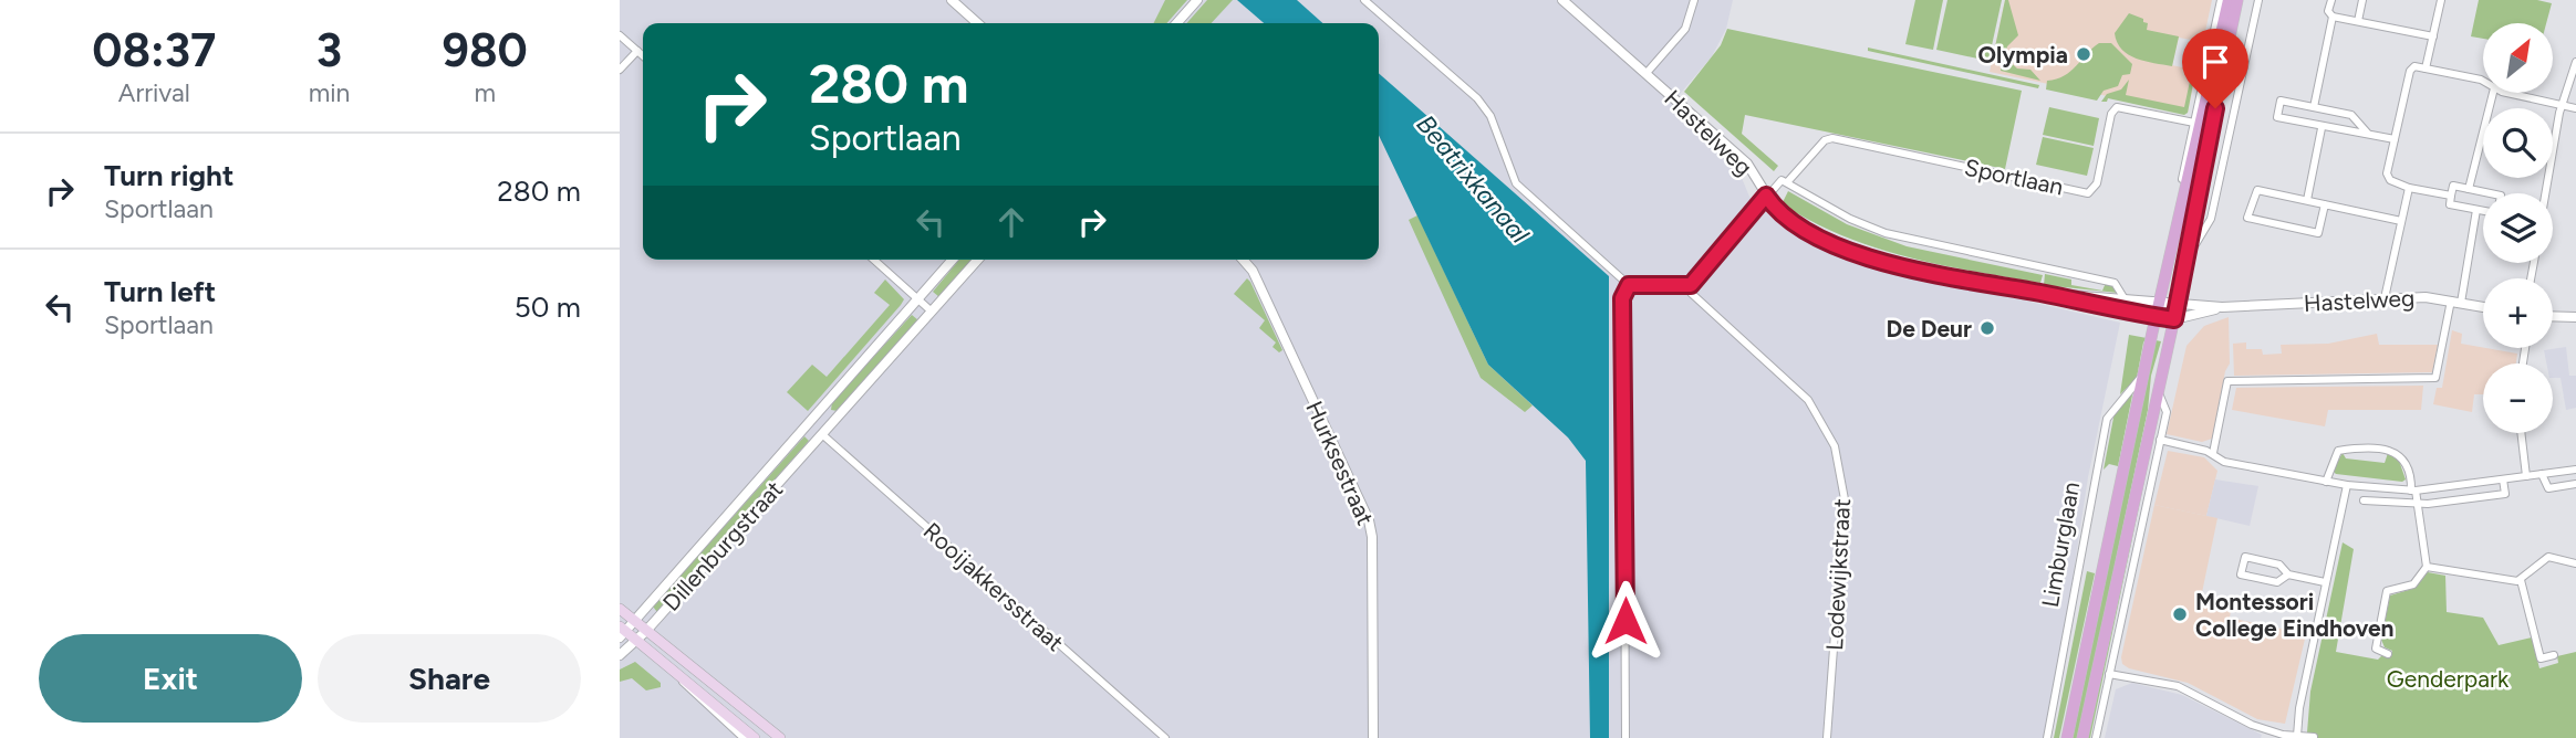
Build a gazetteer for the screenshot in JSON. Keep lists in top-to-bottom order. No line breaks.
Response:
{"streets":{"main road":["Limburglaan"],"street":["Hastelweg","Sportlaan","Hurksestraat","Dillenburgstraat","Lodewijkstraat","Rooijakkersstraat"]},"crossings":[["Hastelweg","Sportlaan"],["Hastelweg","Limburglaan"],["Sportlaan","Lodewijkstraat"],["Dillenburgstraat","Rooijakkersstraat"]],"water":["Beatrixkanaal"],"parks":["Genderpark"],"places":["Olympia","De Deur","Montessori College Eindhoven"],"north":"top right","page":{"eta":["08:37","Arrival","3","min","980","m"],"map_buttons":["+","−"],"turn":["280 m","Sportlaan"],"list":[{"name":"Turn right","note":"Sportlaan","value":"280 m"},{"name":"Turn left","note":"Sportlaan","value":"50 m"}],"buttons":["Exit","Share"]}}
